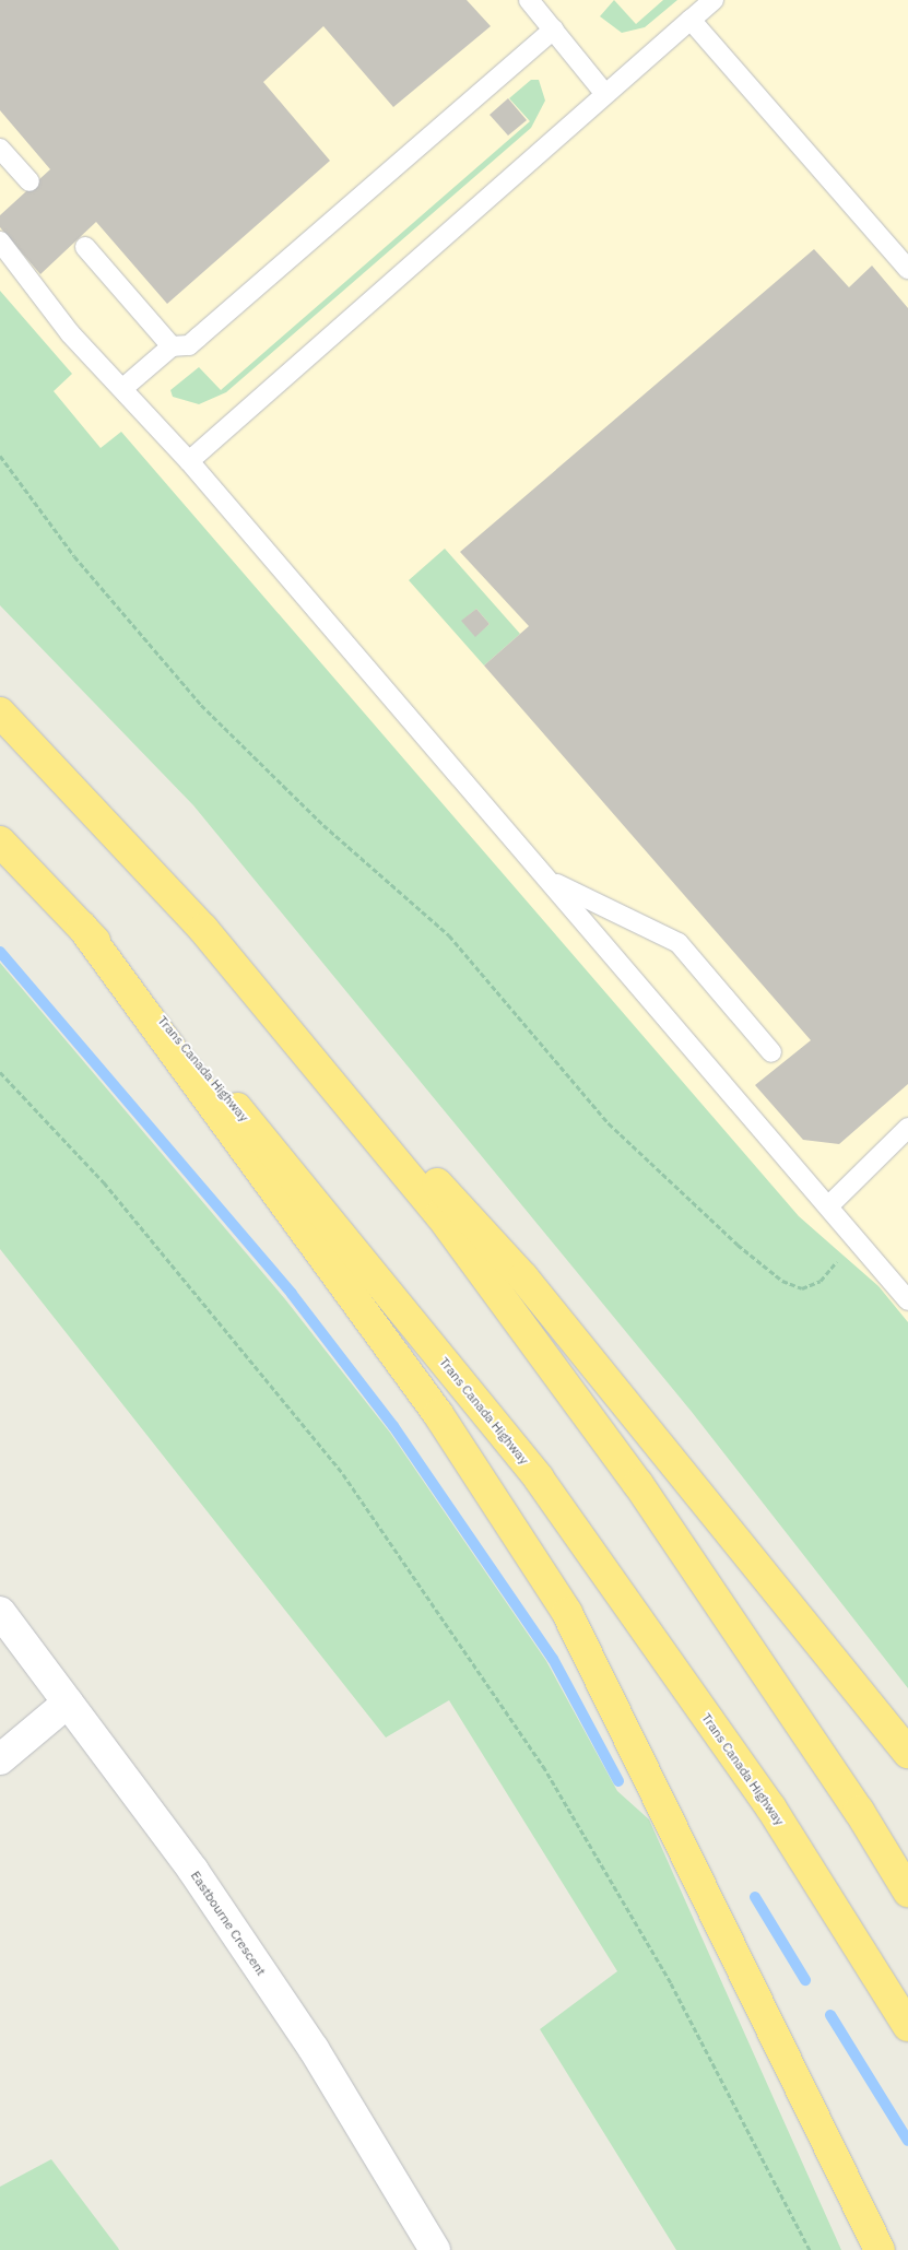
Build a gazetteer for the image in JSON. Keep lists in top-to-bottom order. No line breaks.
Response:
{"streets":{"highway":["Trans Canada Highway"],"street":["Eastbourne Crescent"]}}
